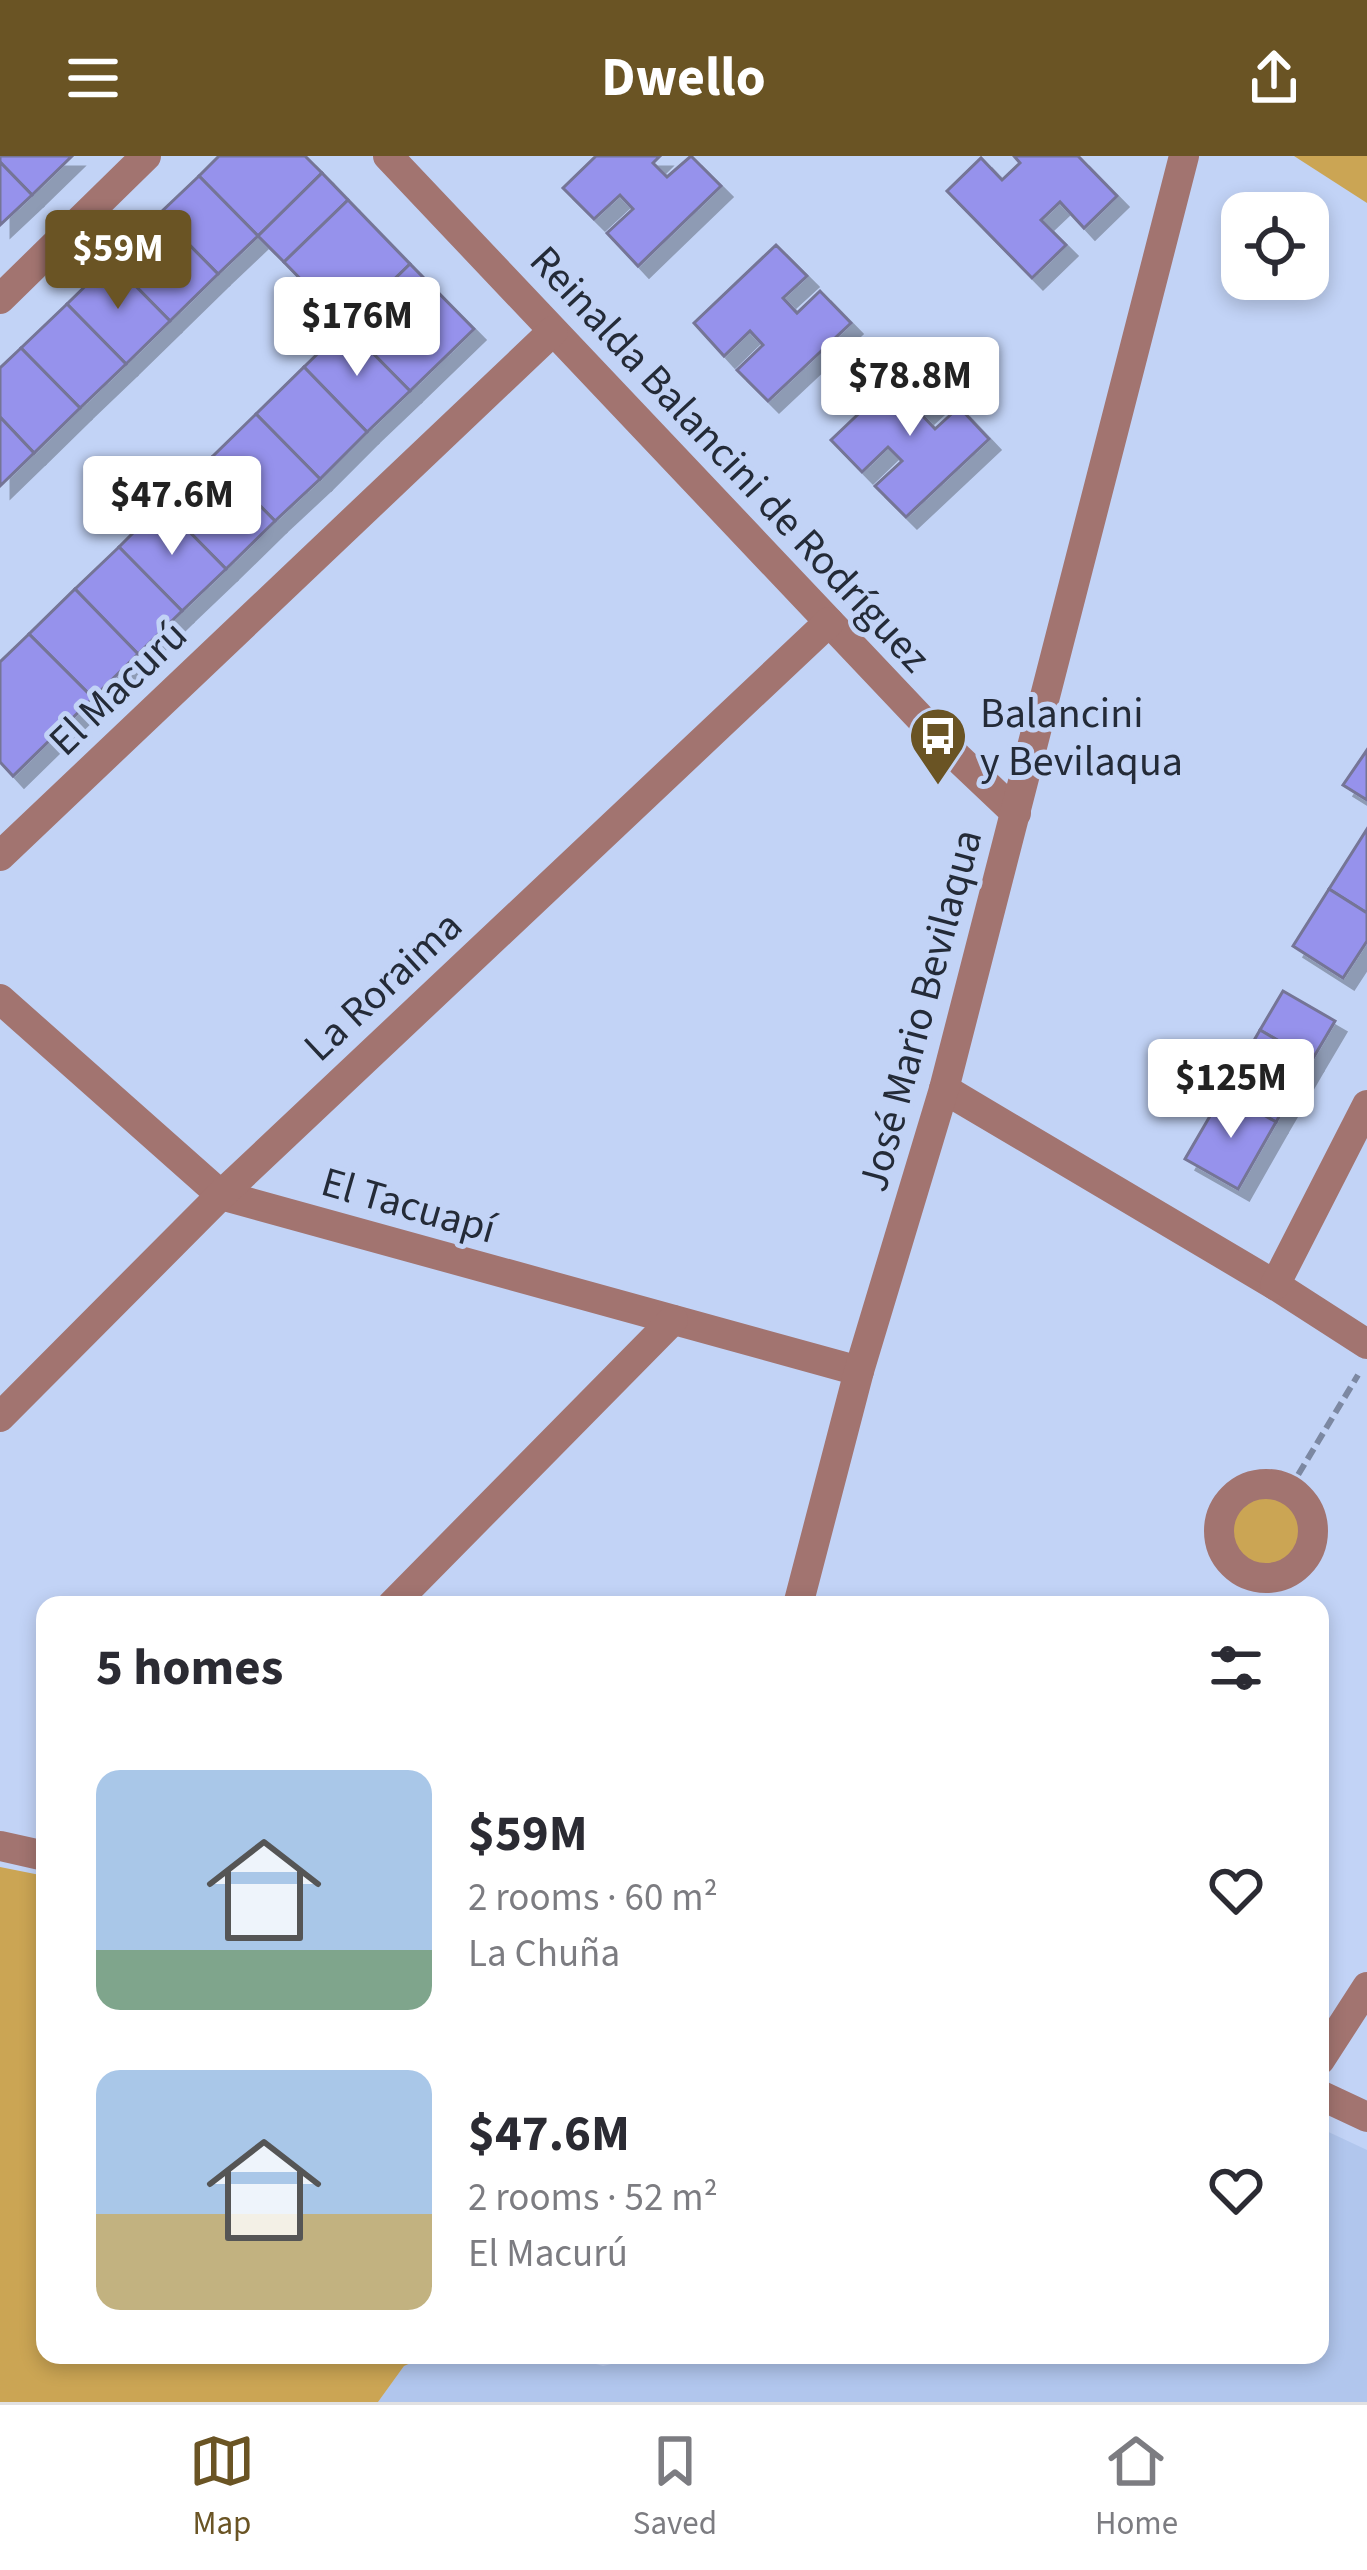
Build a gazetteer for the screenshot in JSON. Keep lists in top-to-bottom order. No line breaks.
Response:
{"streets":{"street":["Reinalda Balancini de Rodríguez","El Macurú","La Roraima","José Mario Bevilaqua","El Tacuapí"]},"crossings":[["Reinalda Balancini de Rodríguez","El Macurú"],["Reinalda Balancini de Rodríguez","La Roraima"],["Reinalda Balancini de Rodríguez","José Mario Bevilaqua"],["La Roraima","El Tacuapí"],["José Mario Bevilaqua","El Tacuapí"]],"places":{"bus stop":["Balancini y Bevilaqua"]},"page":{"header":"Dwello","price":["$59M","$176M","$78.8M","$47.6M","$125M"],"heading":"5 homes","list":[{"name":"$59M","note":"2 rooms · 60 m² · La Chuña"},{"name":"$47.6M","note":"2 rooms · 52 m² · El Macurú"}],"tabs":["Map","Saved","Home"]}}
